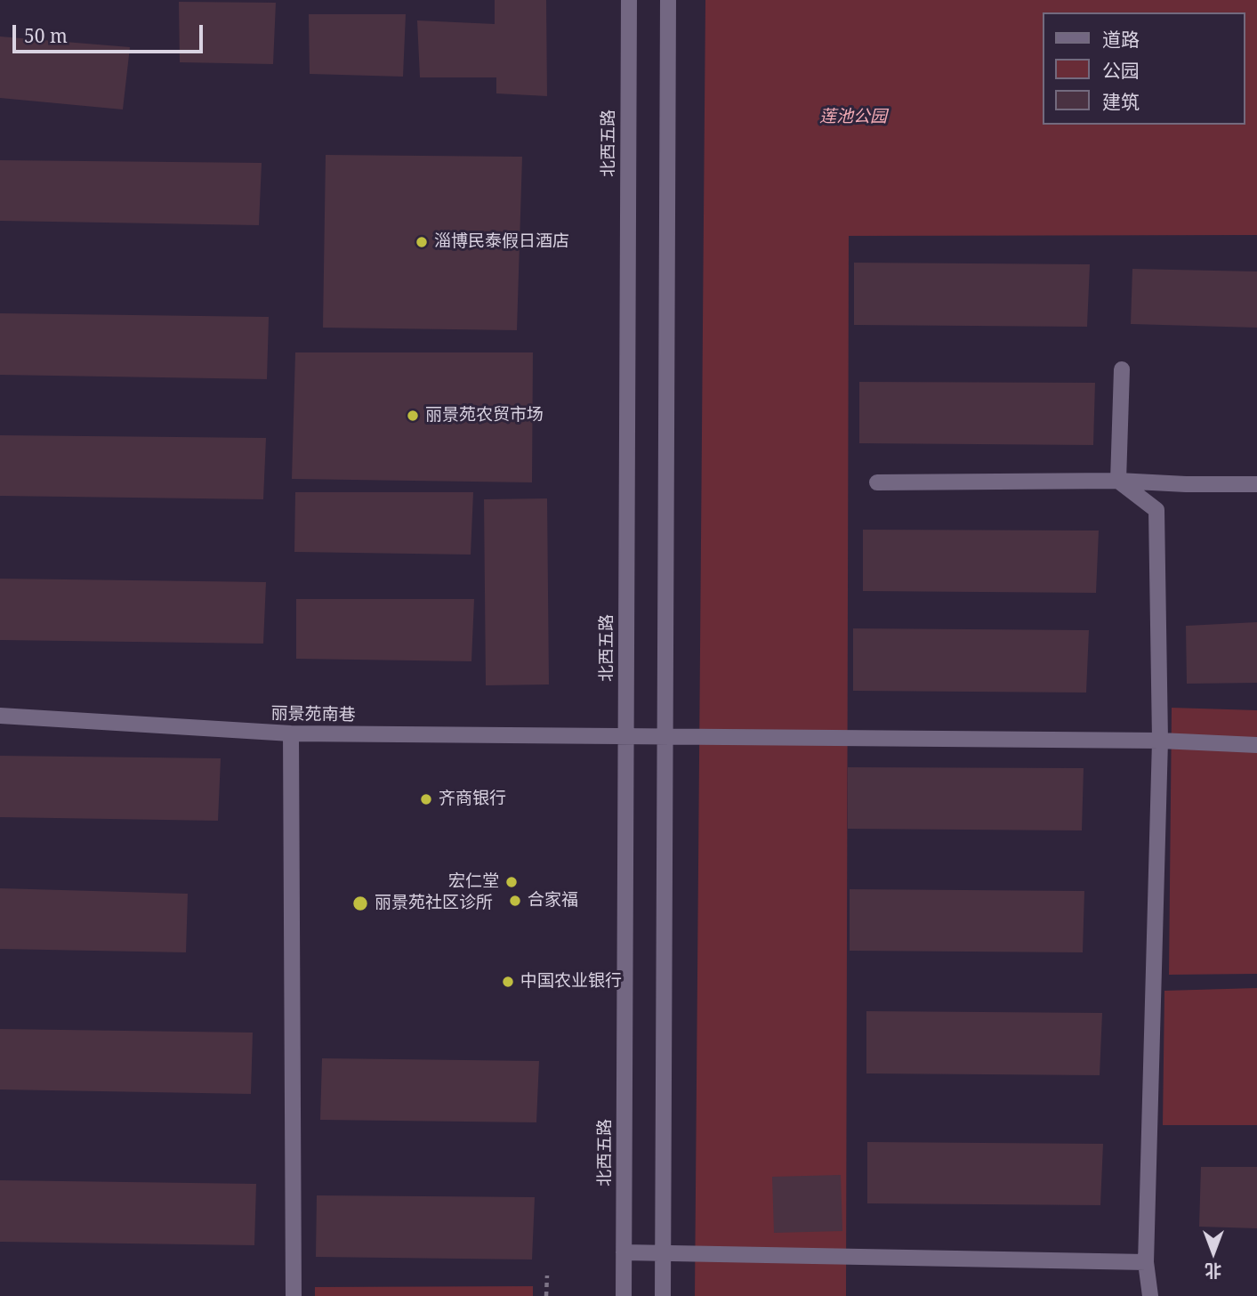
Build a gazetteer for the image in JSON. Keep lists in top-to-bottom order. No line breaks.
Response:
{"streets":{"street":["北西五路","丽景苑南巷"]},"crossings":[["北西五路","丽景苑南巷"]],"parks":["莲池公园"],"places":["淄博民泰假日酒店","丽景苑农贸市场","齐商银行","宏仁堂","合家福","丽景苑社区诊所","中国农业银行"],"legend":["道路","公园","建筑"],"scale_bar":"50 m","north":"bottom"}
